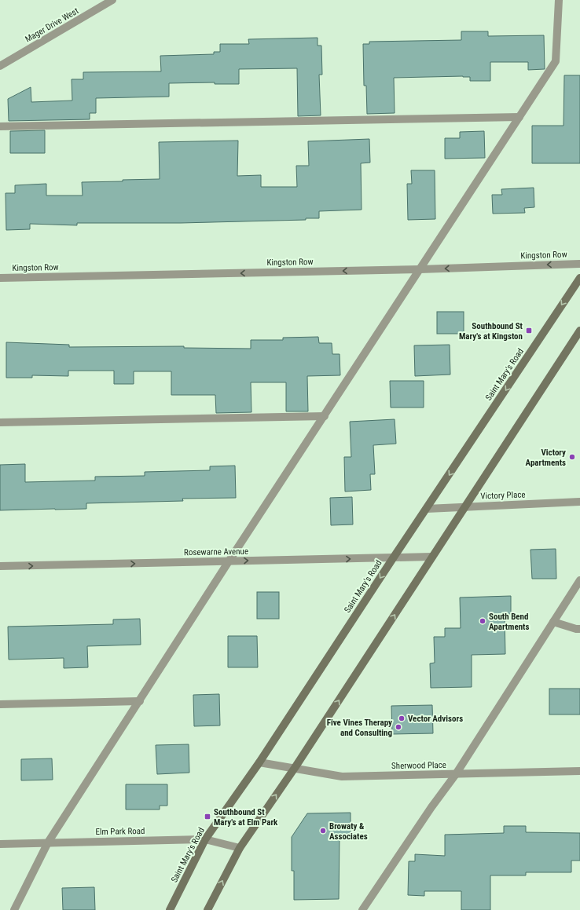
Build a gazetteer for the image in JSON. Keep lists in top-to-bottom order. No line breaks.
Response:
{"streets":{"main road":["Saint Mary's Road"],"street":["Mager Drive West","Kingston Row","Victory Place","Rosewarne Avenue","Sherwood Place","Elm Park Road"]},"crossings":[["Saint Mary's Road","Victory Place"],["Saint Mary's Road","Rosewarne Avenue"],["Saint Mary's Road","Sherwood Place"],["Saint Mary's Road","Elm Park Road"]],"one_way":["Kingston Row","Rosewarne Avenue"],"places":{"transit":["Southbound St Mary's at Kingston","Southbound St Mary's at Elm Park"],"other":["Victory Apartments","South Bend Apartments","Vector Advisors","Five Vines Therapy and Consulting","Browaty & Associates"]}}
